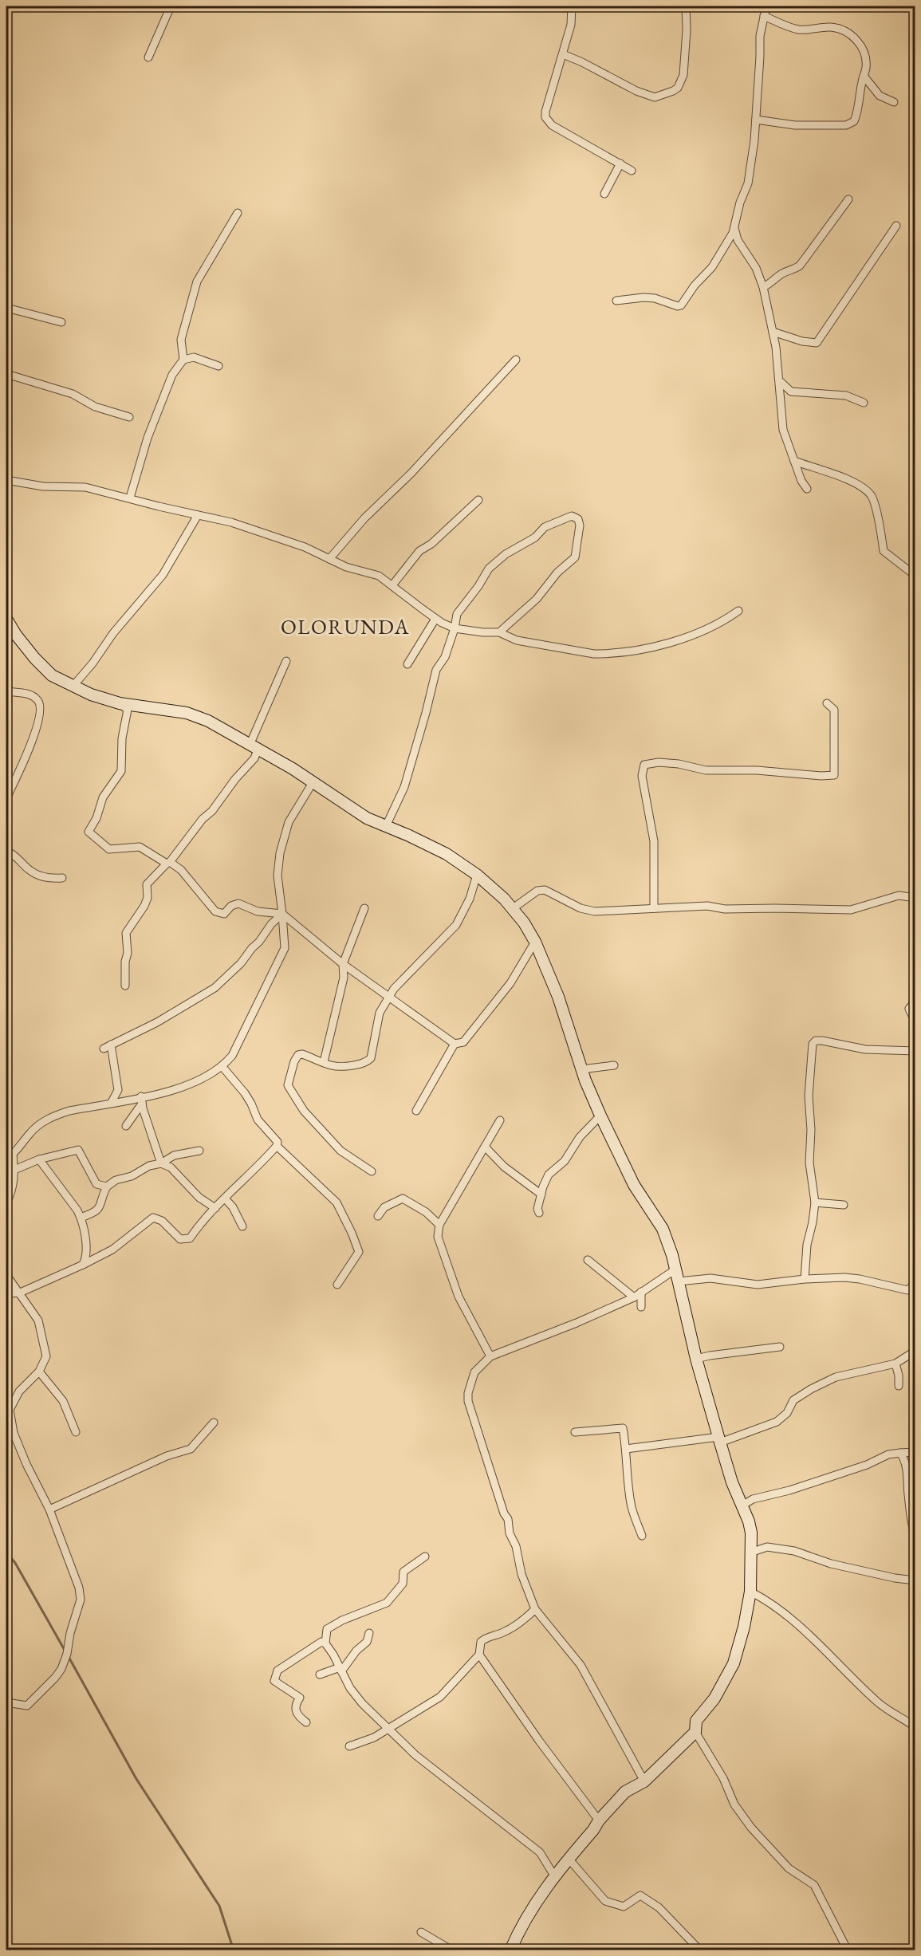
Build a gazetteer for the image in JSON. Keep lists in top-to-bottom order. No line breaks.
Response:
{"districts":["OLORUNDA"]}
